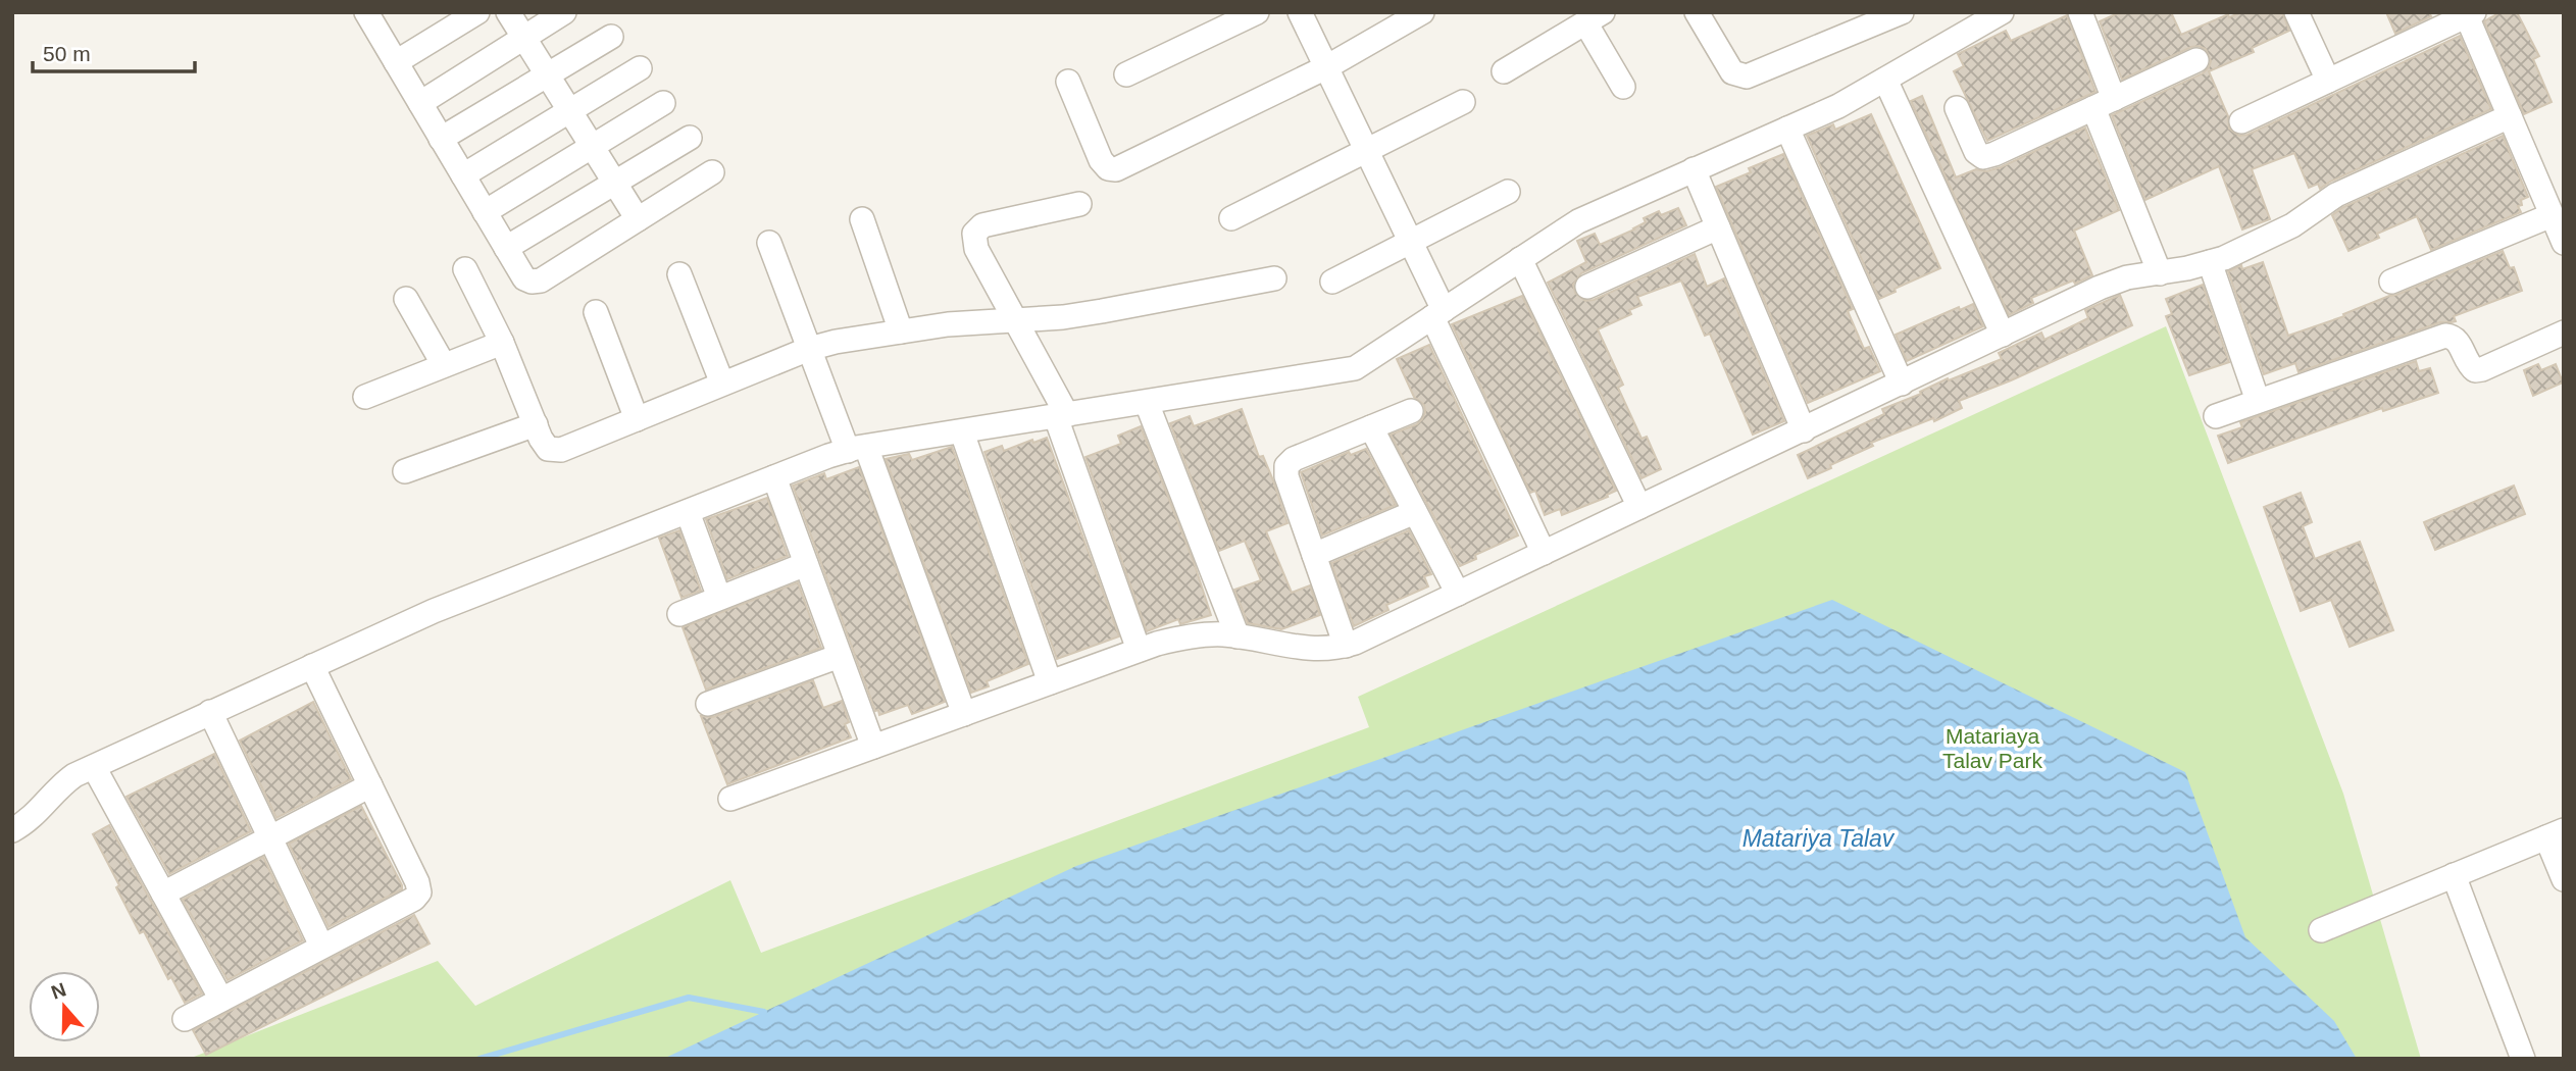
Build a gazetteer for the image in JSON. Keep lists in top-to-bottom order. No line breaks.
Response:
{"water":["Matariya Talav"],"parks":["Matariaya Talav Park"],"scale_bar":"50 m","north":"top"}
